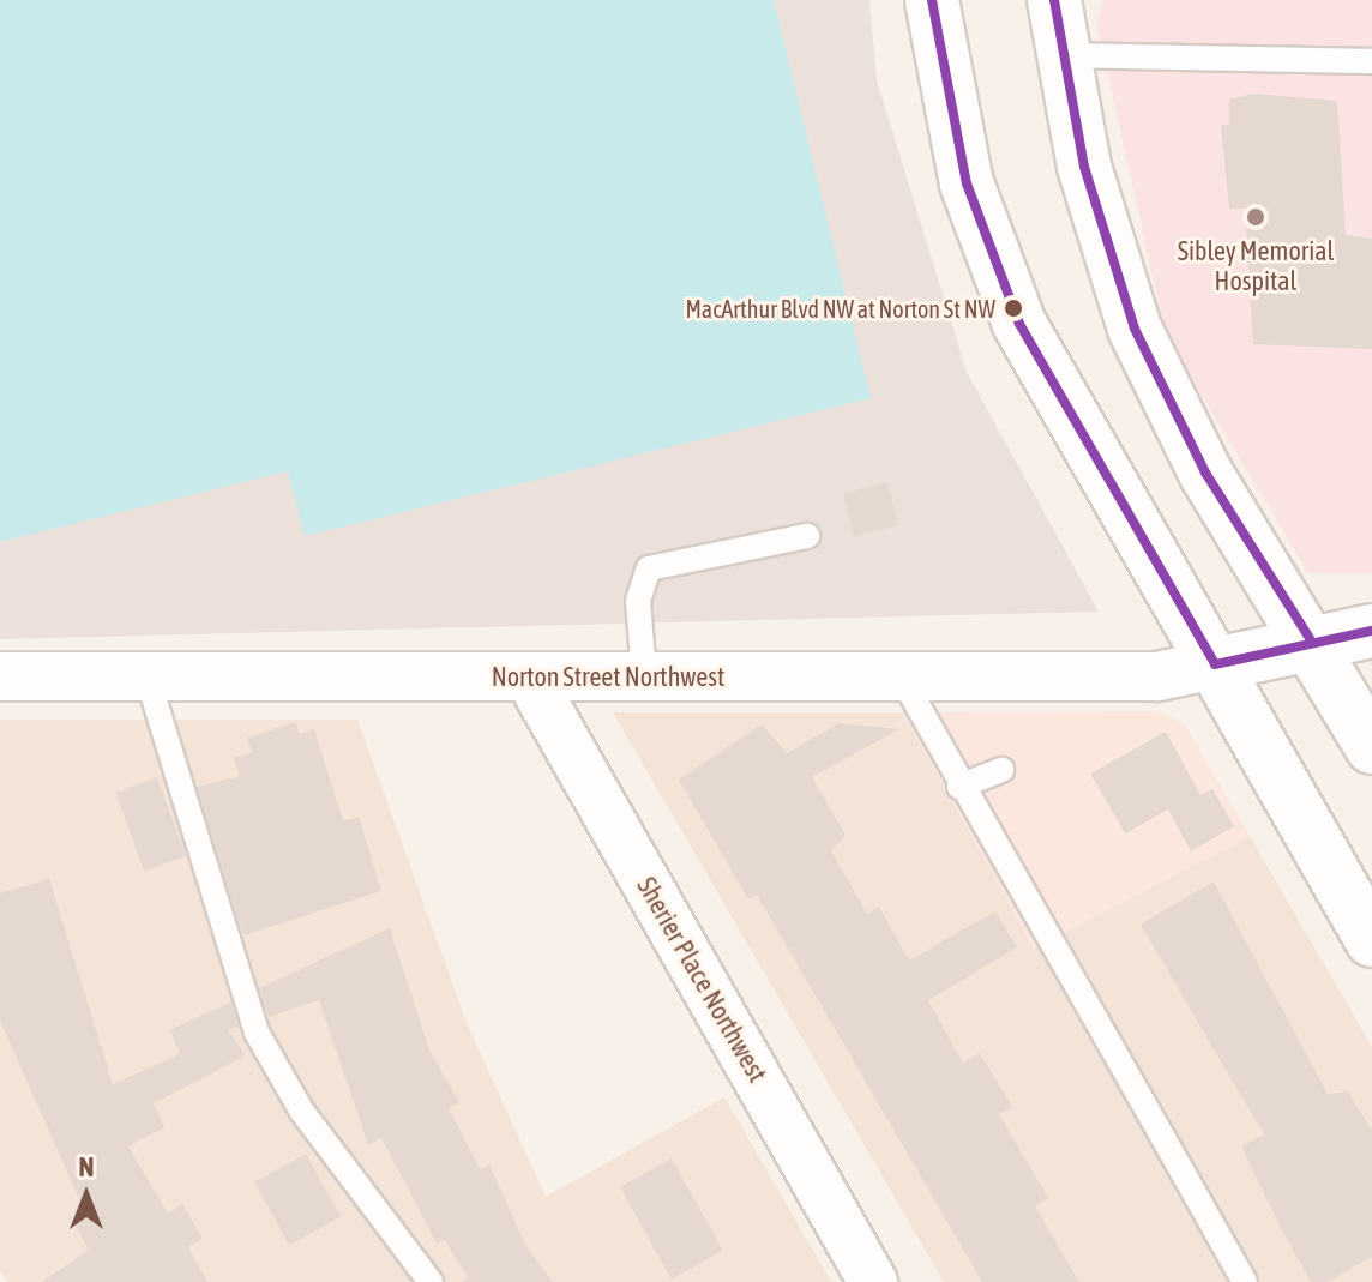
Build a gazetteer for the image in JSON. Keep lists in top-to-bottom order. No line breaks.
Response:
{"streets":{"street":["Norton Street Northwest","Sherier Place Northwest"]},"crossings":[["Norton Street Northwest","Sherier Place Northwest"]],"places":["Sibley Memorial Hospital","MacArthur Blvd NW at Norton St NW"],"north":"top"}
